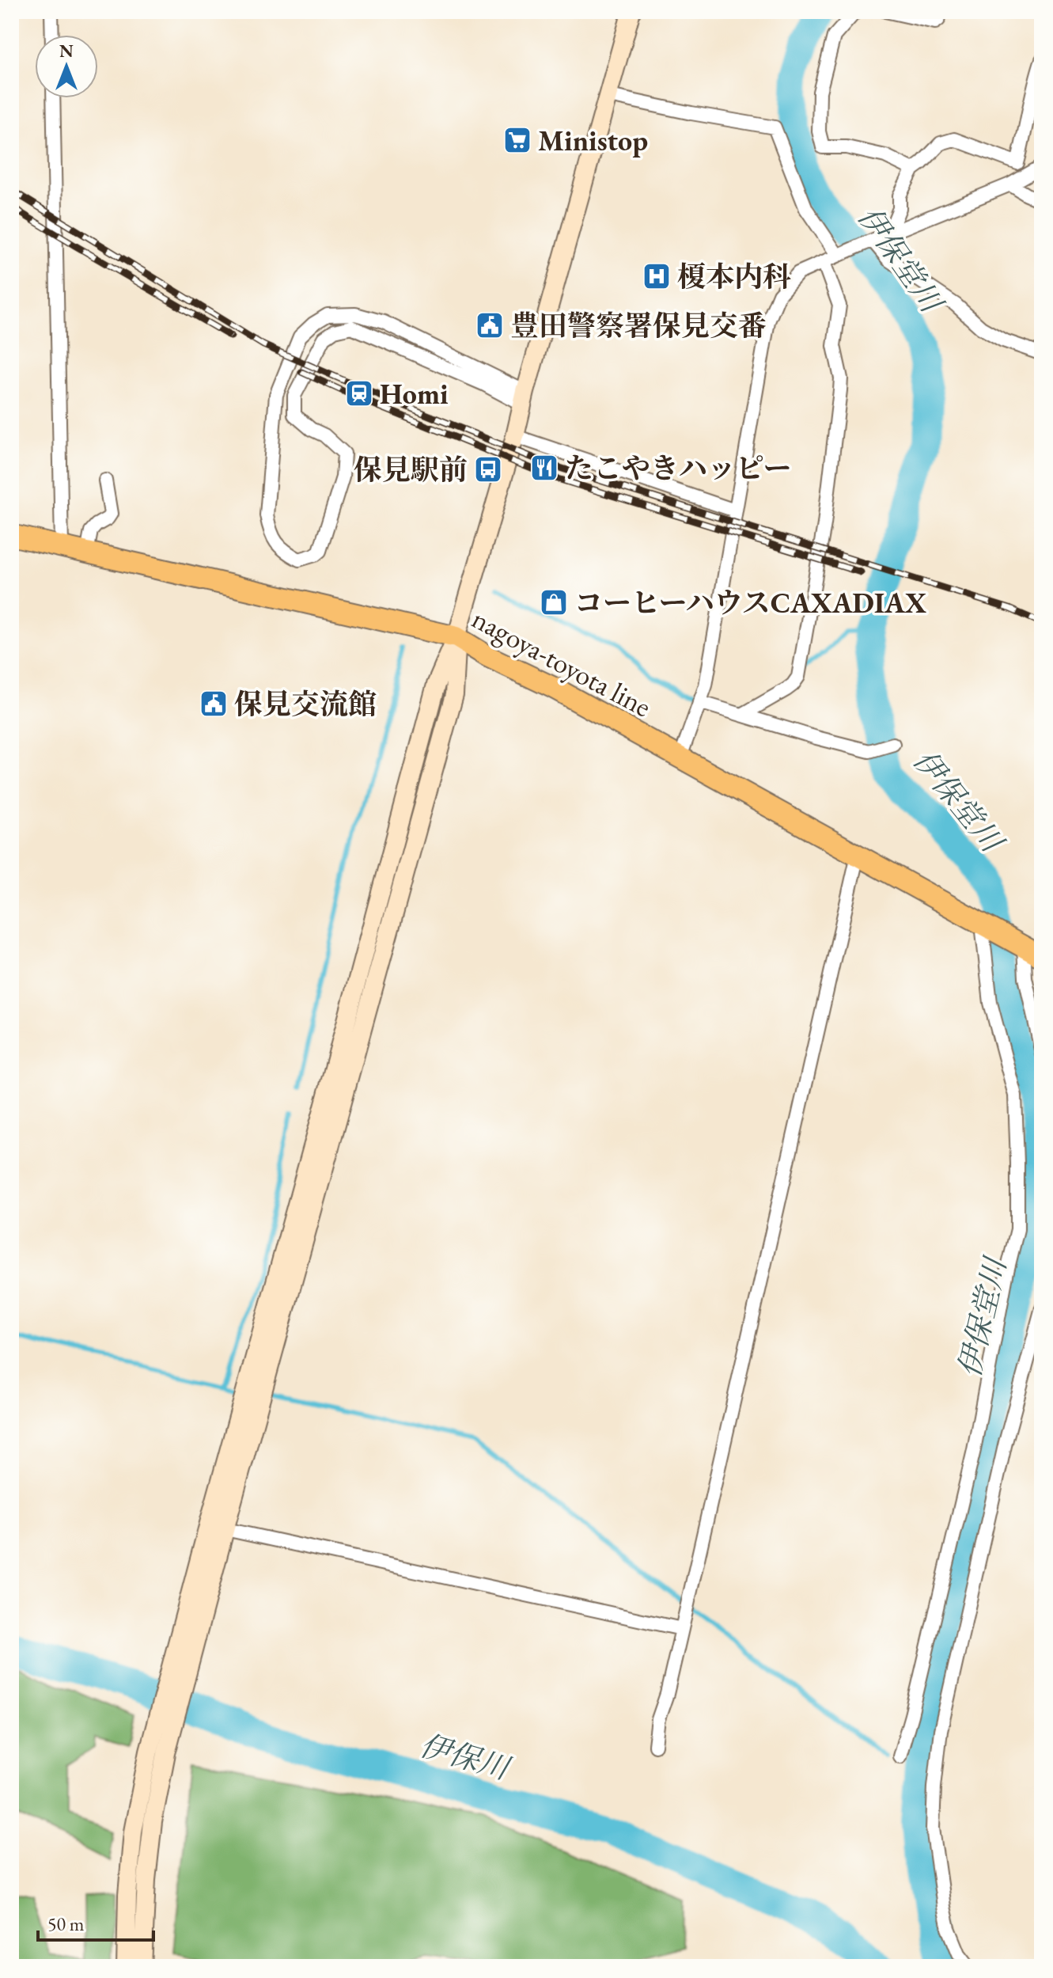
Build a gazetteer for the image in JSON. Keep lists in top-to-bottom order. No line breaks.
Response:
{"streets":{"main road":["nagoya-toyota line"]},"water":["伊保堂川","伊保川"],"places":{"supermarket":["Ministop"],"hospital":["榎本内科"],"public building":["豊田警察署保見交番","保見交流館"],"station":["Homi"],"restaurant":["たこやきハッピー"],"bus stop":["保見駅前"],"shop":["コーヒーハウスCAXADIAX"]},"scale_bar":"50 m","north":"top"}
